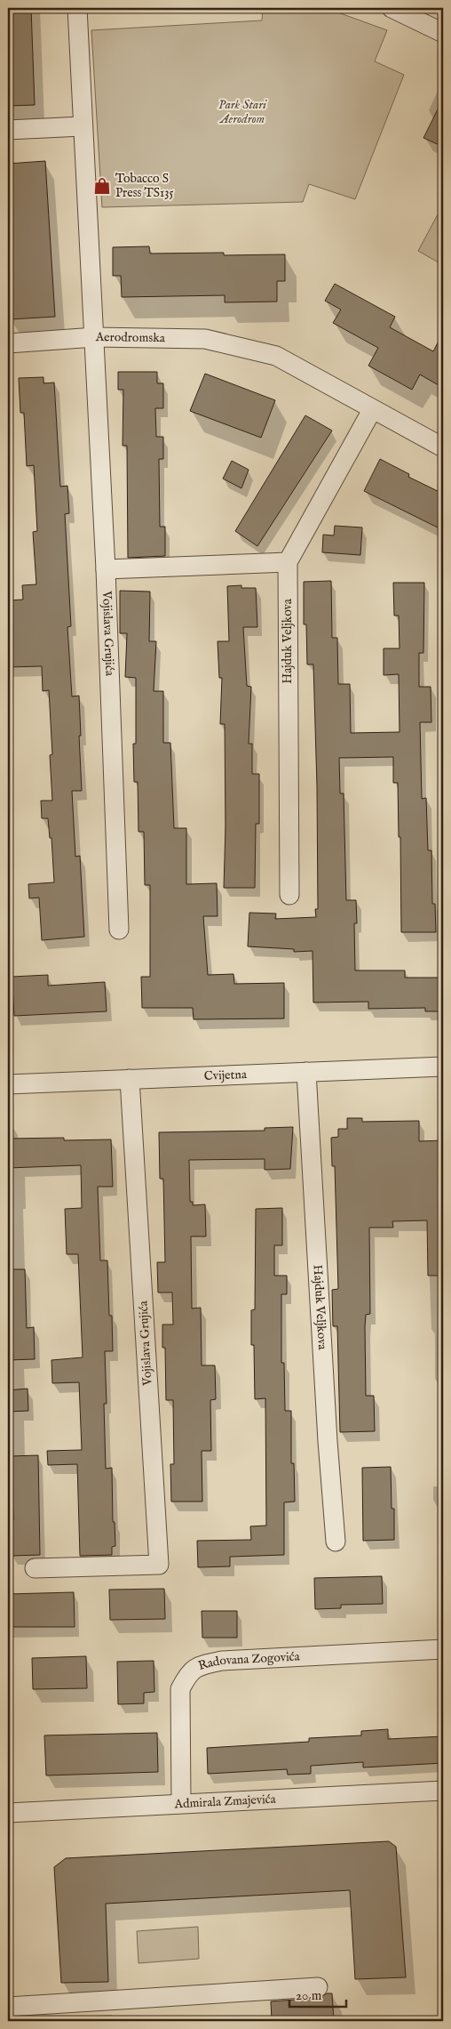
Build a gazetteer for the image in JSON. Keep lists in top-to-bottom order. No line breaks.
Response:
{"streets":{"street":["Aerodromska","Vojislava Grujića","Hajduk Veljkova","Cvijetna","Radovana Zogovića","Admirala Zmajevića"]},"crossings":[["Aerodromska","Vojislava Grujića"],["Aerodromska","Hajduk Veljkova"],["Vojislava Grujića","Cvijetna"],["Hajduk Veljkova","Cvijetna"],["Radovana Zogovića","Admirala Zmajevića"]],"parks":["Park Stari Aerodrom"],"places":{"shop":["Tobacco S Press TS135"]},"scale_bar":"20 m"}
